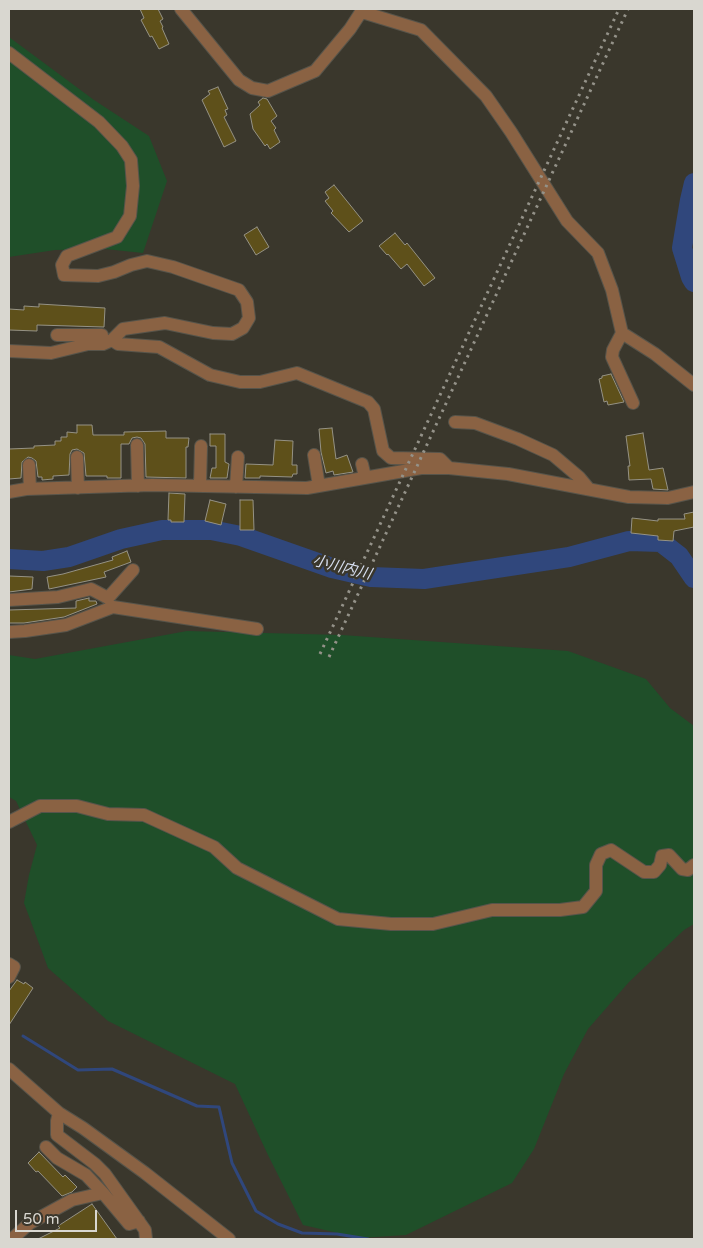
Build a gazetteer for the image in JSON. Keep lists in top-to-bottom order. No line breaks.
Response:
{"water":["小川内川"],"scale_bar":"50 m"}
